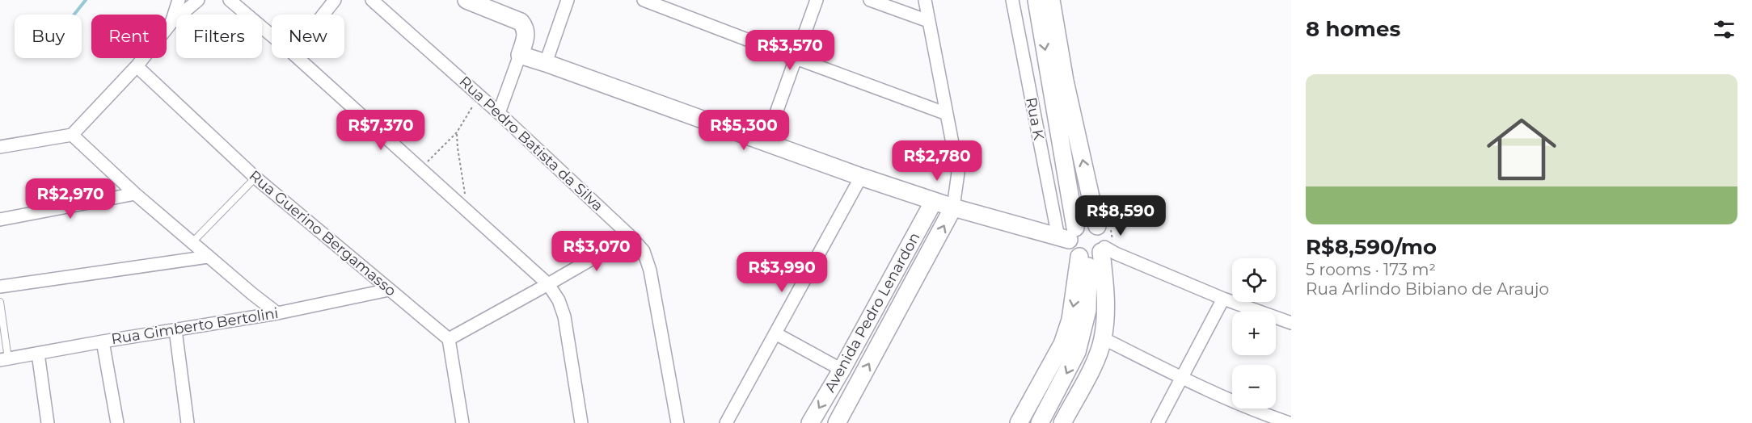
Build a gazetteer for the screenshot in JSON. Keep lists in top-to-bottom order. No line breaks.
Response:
{"streets":{"street":["Rua K","Rua Pedro Batista da Silva","Rua Guerino Bergamasso","Avenida Pedro Lenardon","Rua Gimberto Bertolini"]},"crossings":[["Rua Guerino Bergamasso","Rua Gimberto Bertolini"]],"page":{"heading":"8 homes","chip":["Buy","Rent","Filters","New"],"price":["R$3,570","R$7,370","R$5,300","R$2,780","R$2,970","R$8,590","R$3,070","R$3,990"],"list":[{"name":"R$8,590/mo","note":"5 rooms · 173 m² · Rua Arlindo Bibiano de Araujo"}],"map_buttons":["+","−"]}}
